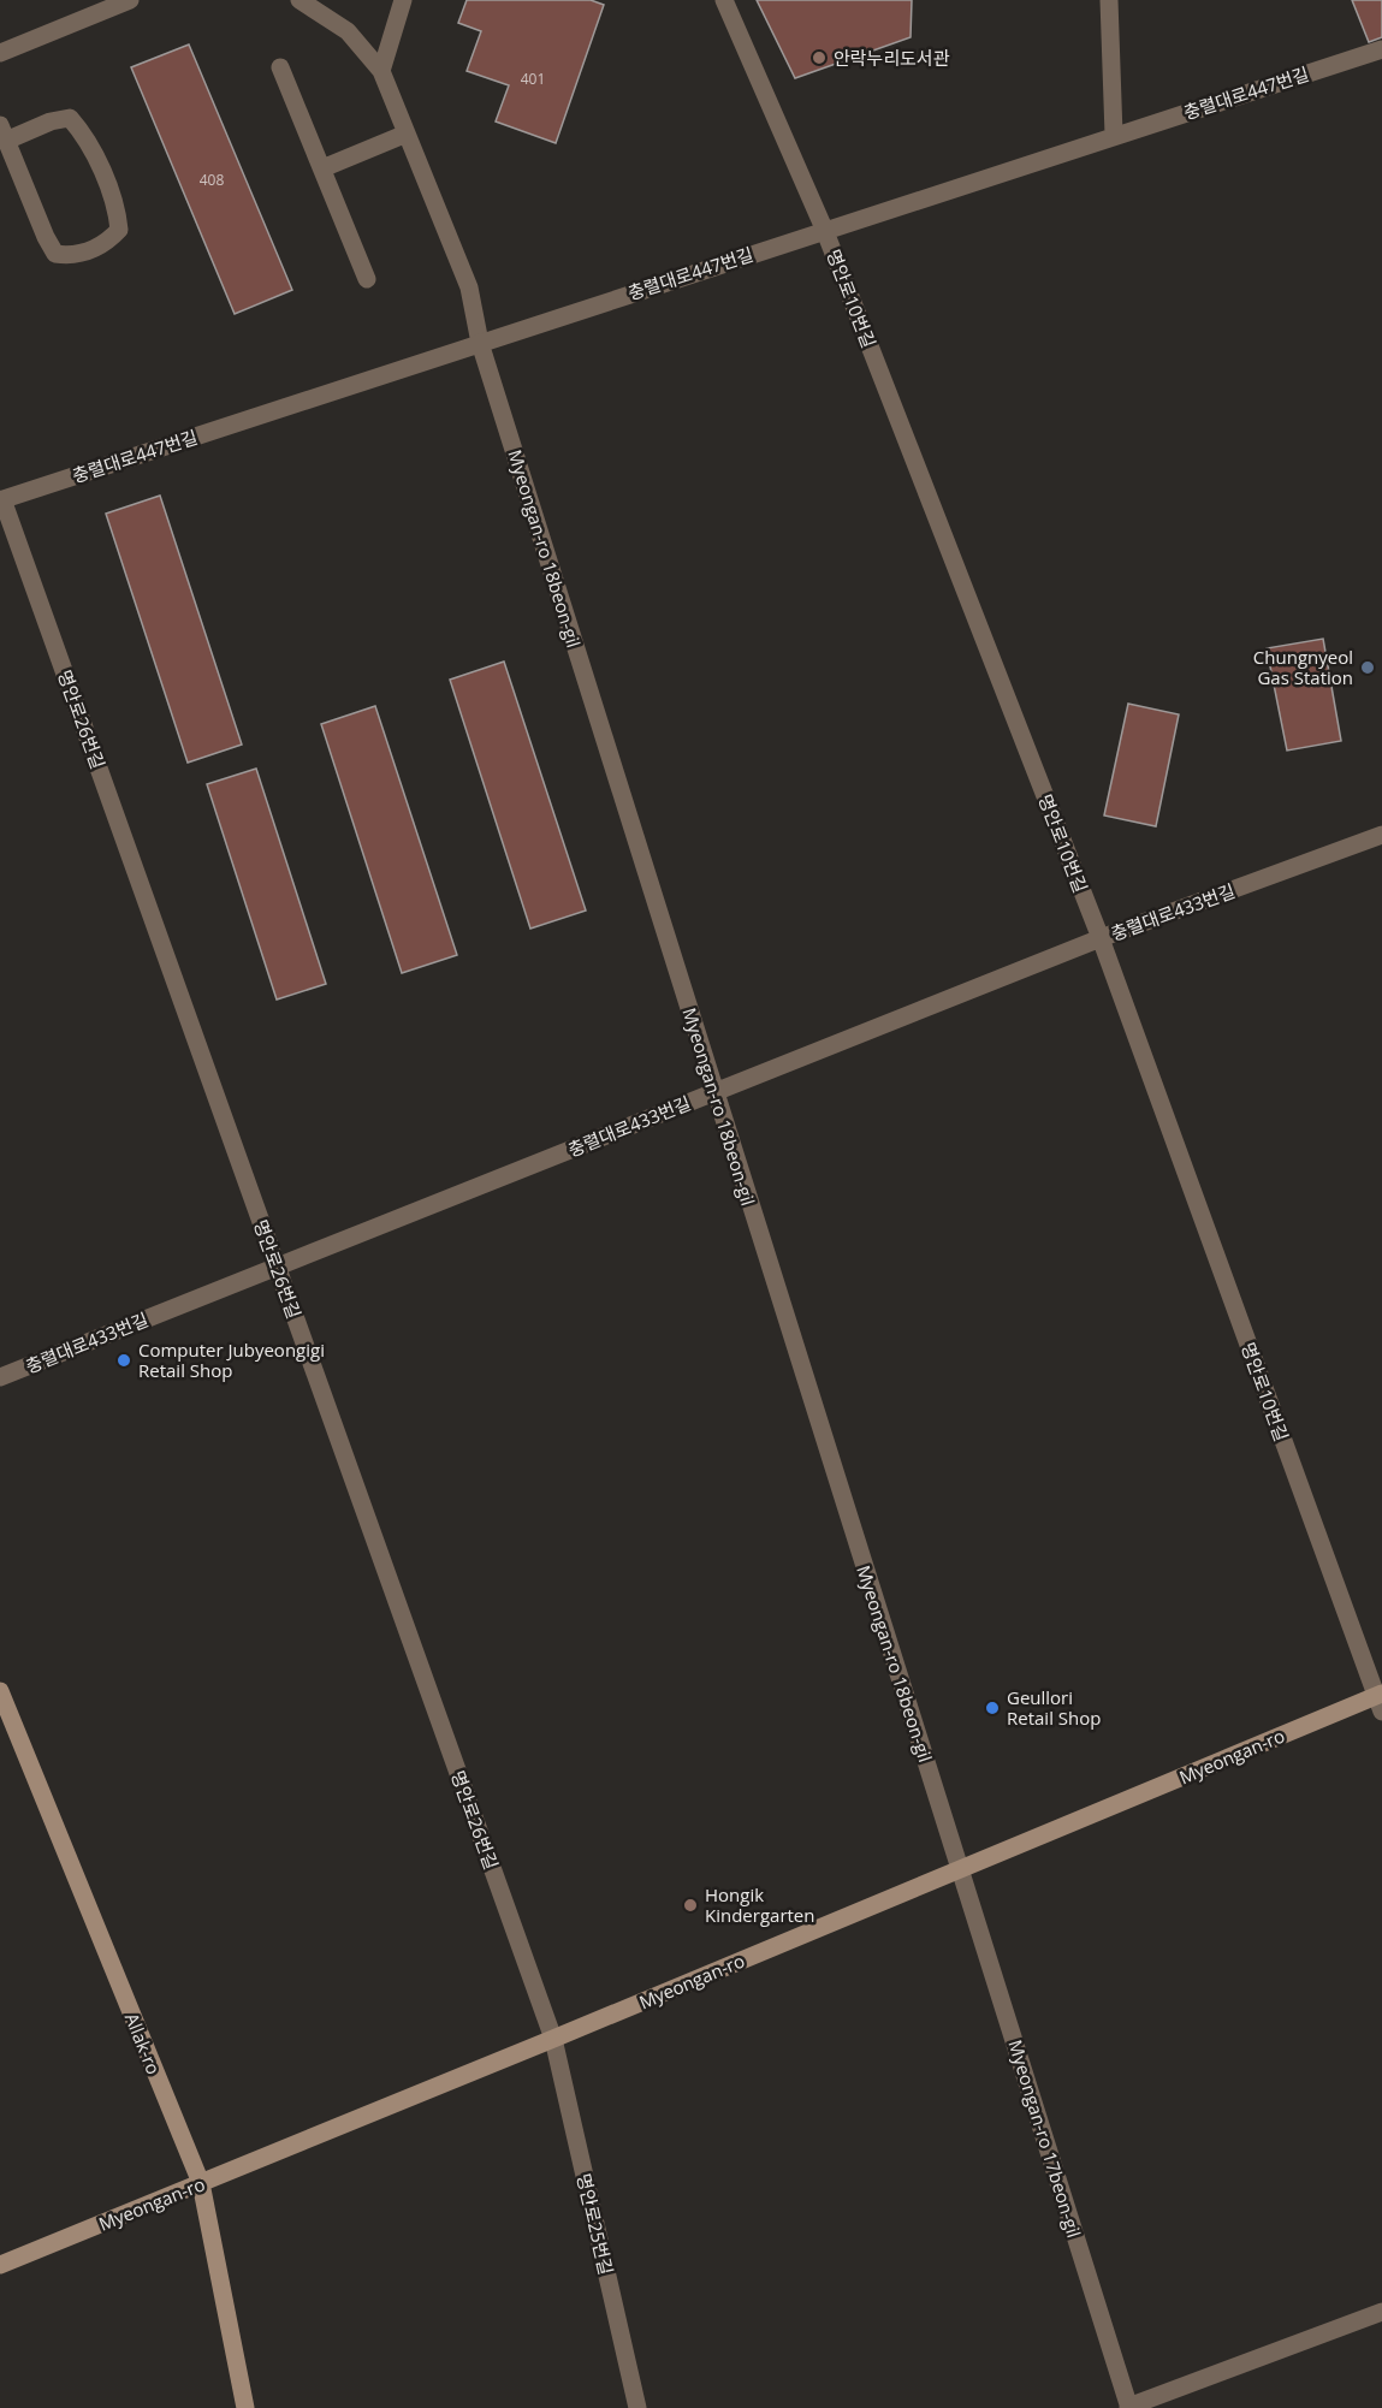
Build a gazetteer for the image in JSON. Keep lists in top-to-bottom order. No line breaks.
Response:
{"streets":{"main road":["Myeongan-ro","Allak-ro"],"street":["충렬대로447번길","명안로10번길","Myeongan-ro 18beon-gil","명안로26번길","충렬대로433번길","Myeongan-ro 17beon-gil","명안로25번길"]},"crossings":[["충렬대로447번길","명안로10번길"],["충렬대로447번길","Myeongan-ro 18beon-gil"],["충렬대로447번길","명안로26번길"],["명안로10번길","충렬대로433번길"],["명안로10번길","Myeongan-ro"],["Myeongan-ro 18beon-gil","충렬대로433번길"],["Myeongan-ro 18beon-gil","Myeongan-ro"],["Myeongan-ro 18beon-gil","Myeongan-ro 17beon-gil"],["명안로26번길","충렬대로433번길"],["명안로26번길","Myeongan-ro"],["명안로26번길","명안로25번길"],["Myeongan-ro","Allak-ro"],["Myeongan-ro","Myeongan-ro 17beon-gil"],["Myeongan-ro","명안로25번길"]],"places":["안락누리도서관","Chungnyeol Gas Station","Computer Jubyeongigi Retail Shop","Geullori Retail Shop","Hongik Kindergarten"],"house_numbers":["401","408"]}
